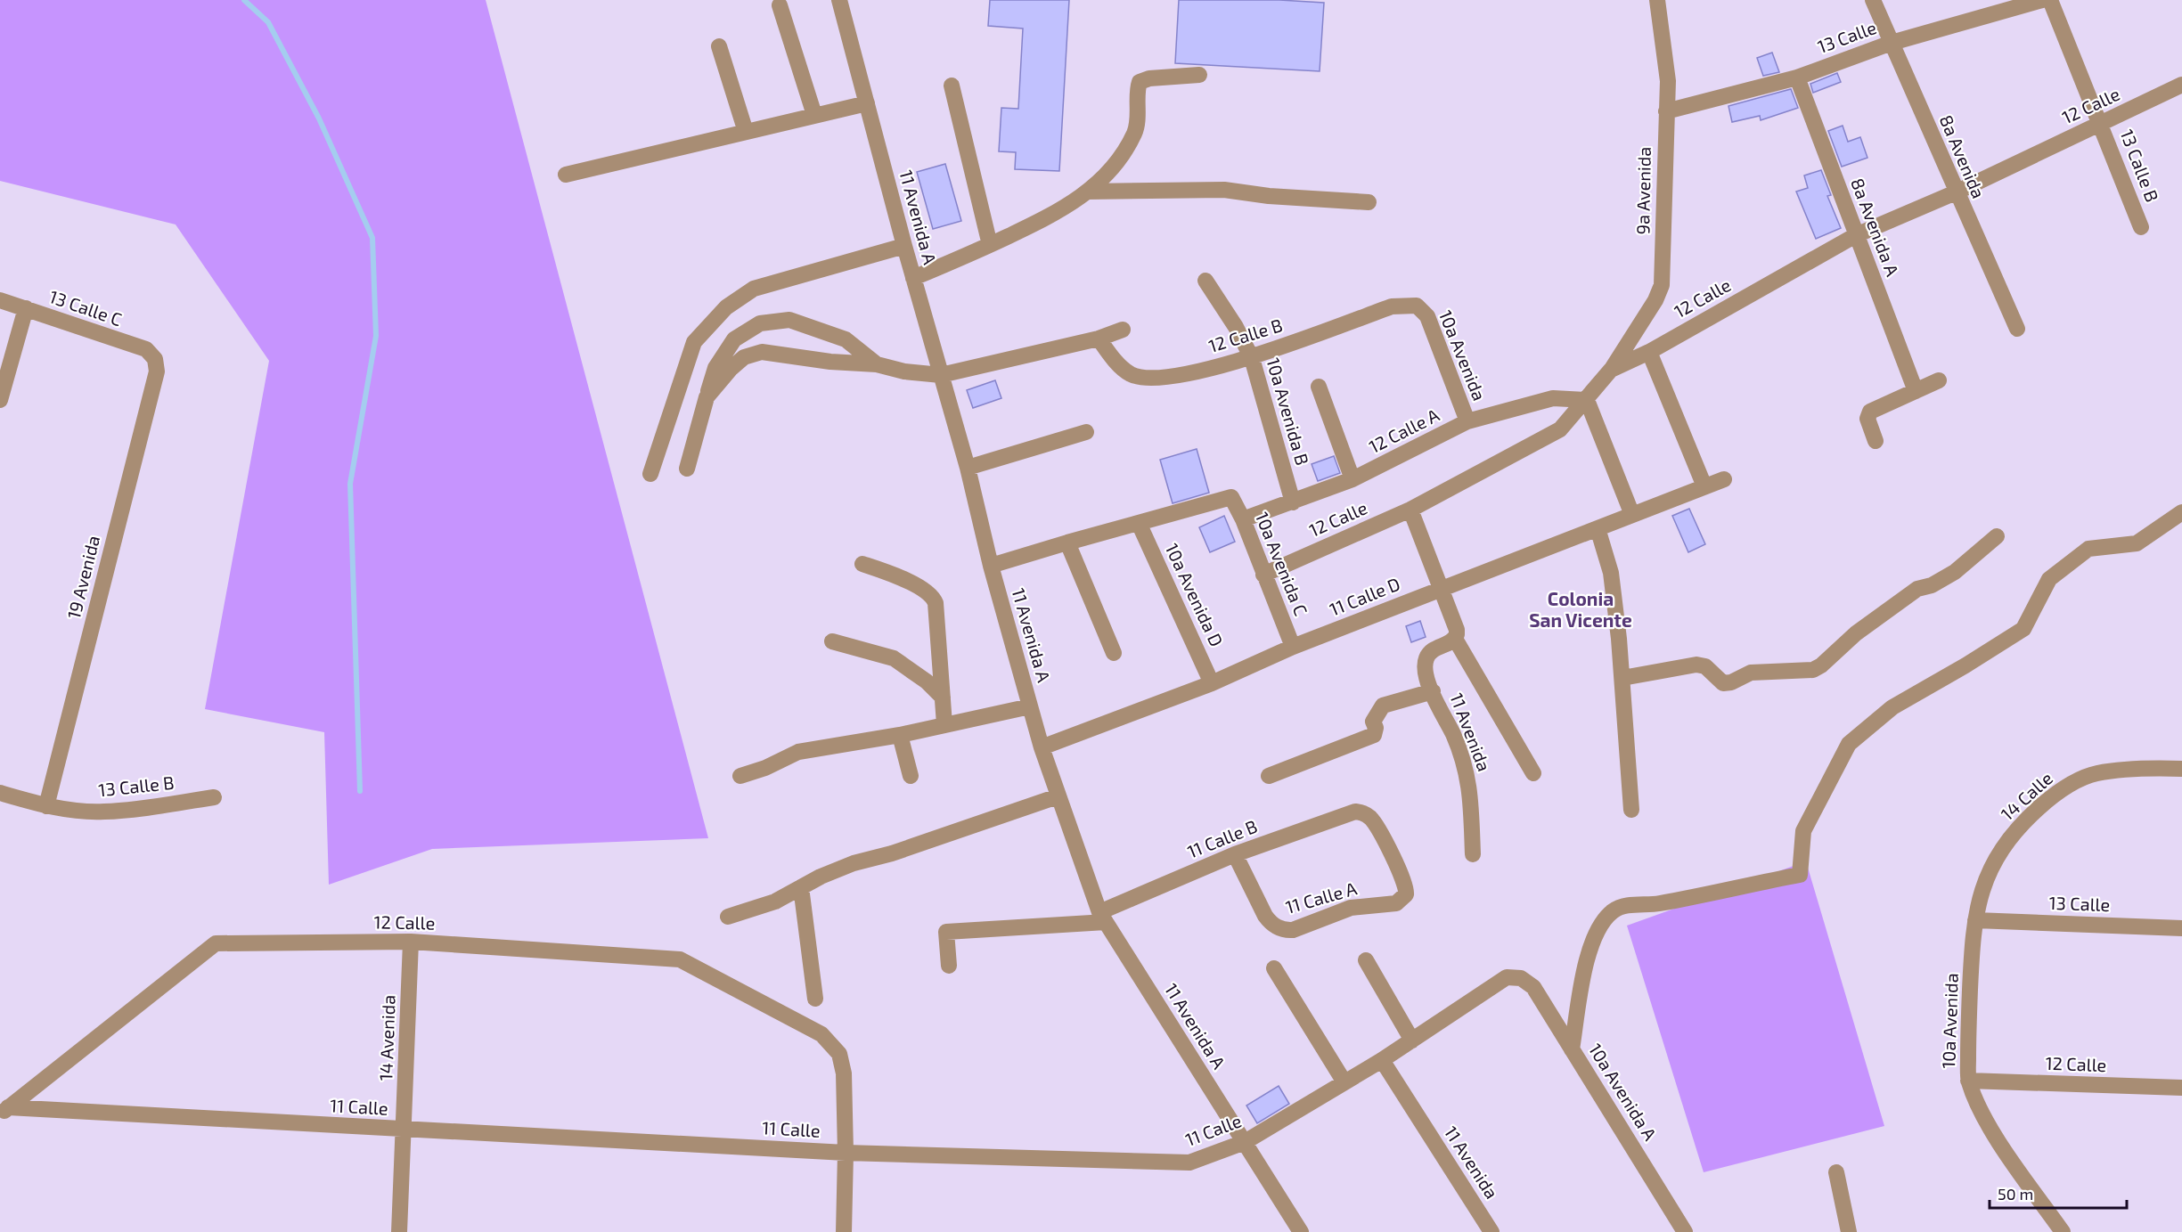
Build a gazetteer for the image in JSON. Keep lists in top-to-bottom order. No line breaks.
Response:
{"streets":{"street":["13 Calle","12 Calle","8a Avenida","13 Calle B","9a Avenida","11 Avenida A","8a Avenida A","13 Calle C","12 Calle B","10a Avenida","10a Avenida B","12 Calle A","10a Avenida C","19 Avenida","10a Avenida D","11 Calle D","11 Avenida","14 Calle","11 Calle B","11 Calle A","14 Avenida","10a Avenida A","11 Calle"]},"crossings":[["13 Calle","8a Avenida"],["13 Calle","9a Avenida"],["13 Calle","8a Avenida A"],["13 Calle","10a Avenida"],["12 Calle","8a Avenida"],["12 Calle","13 Calle B"],["12 Calle","9a Avenida"],["12 Calle","8a Avenida A"],["12 Calle","10a Avenida"],["12 Calle","12 Calle A"],["12 Calle","10a Avenida C"],["12 Calle","14 Avenida"],["12 Calle","11 Calle"],["13 Calle B","19 Avenida"],["11 Avenida A","11 Calle D"],["11 Avenida A","11 Calle B"],["11 Avenida A","11 Calle"],["13 Calle C","19 Avenida"],["12 Calle B","10a Avenida"],["12 Calle B","10a Avenida B"],["10a Avenida","12 Calle A"],["10a Avenida","14 Calle"],["10a Avenida B","12 Calle A"],["12 Calle A","10a Avenida C"],["10a Avenida C","10a Avenida D"],["10a Avenida C","11 Calle D"],["10a Avenida D","11 Calle D"],["11 Avenida","11 Calle"],["11 Calle B","11 Calle A"],["14 Avenida","11 Calle"],["10a Avenida A","11 Calle"]],"districts":["Colonia San Vicente"],"scale_bar":"50 m"}
